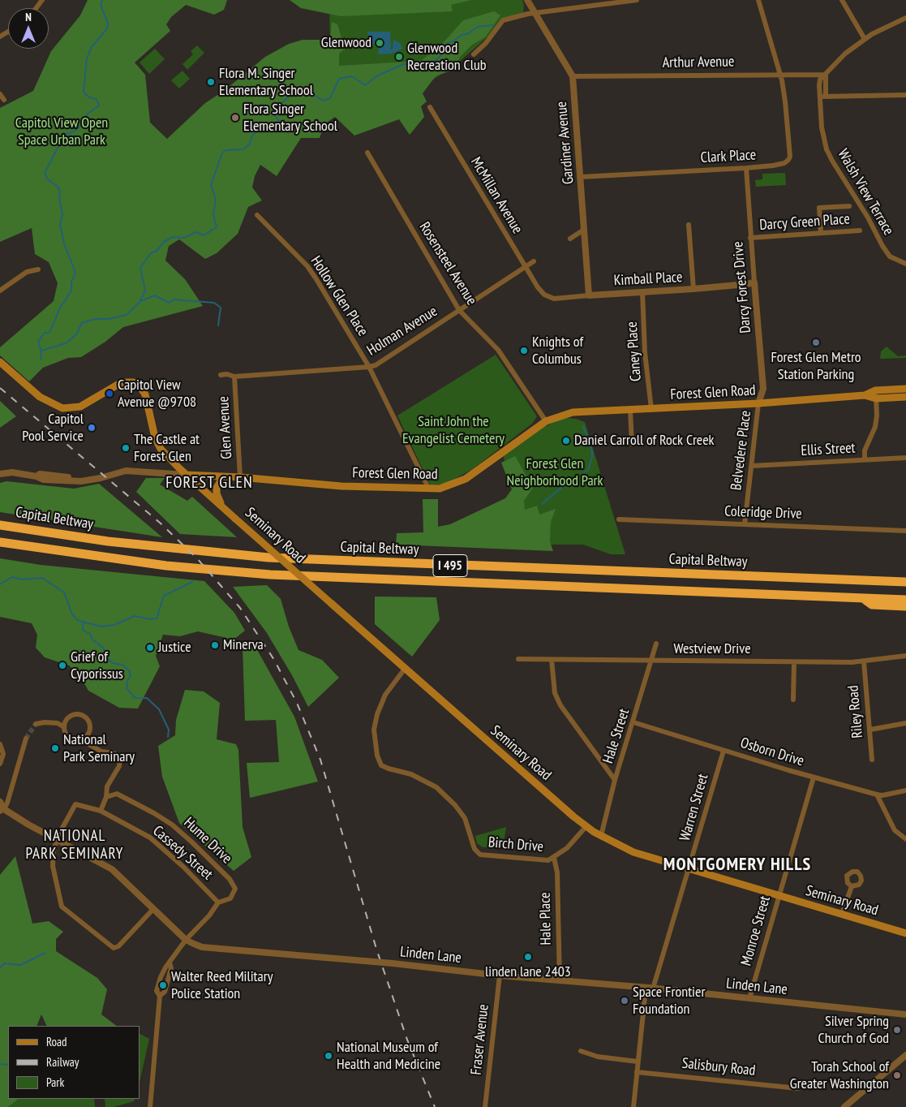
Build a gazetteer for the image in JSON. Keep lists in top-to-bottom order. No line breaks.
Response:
{"streets":{"highway":["Capital Beltway","I 495"],"main road":["Forest Glen Road","Seminary Road"],"street":["Arthur Avenue","Gardiner Avenue","Clark Place","Walsh View Terrace","McMillan Avenue","Darcy Green Place","Rosensteel Avenue","Kimball Place","Darcy Forest Drive","Hollow Glen Place","Holman Avenue","Caney Place","Glen Avenue","Ellis Street","Belvedere Place","Coleridge Drive","Westview Drive","Riley Road","Hale Street","Osborn Drive","Warren Street","Hume Drive","Birch Drive","Cassedy Street","Hale Place","Monroe Street","Linden Lane","Fraser Avenue","Salisbury Road"]},"crossings":[["Arthur Avenue","Gardiner Avenue"],["Arthur Avenue","Clark Place"],["Arthur Avenue","Walsh View Terrace"],["Gardiner Avenue","Clark Place"],["Gardiner Avenue","Kimball Place"],["Clark Place","Darcy Forest Drive"],["McMillan Avenue","Kimball Place"],["McMillan Avenue","Holman Avenue"],["Darcy Green Place","Darcy Forest Drive"],["Rosensteel Avenue","Holman Avenue"],["Rosensteel Avenue","Forest Glen Road"],["Kimball Place","Darcy Forest Drive"],["Kimball Place","Caney Place"],["Darcy Forest Drive","Forest Glen Road"],["Darcy Forest Drive","Belvedere Place"],["Hollow Glen Place","Holman Avenue"],["Hollow Glen Place","Forest Glen Road"],["Holman Avenue","Glen Avenue"],["Caney Place","Forest Glen Road"],["Forest Glen Road","Glen Avenue"],["Forest Glen Road","Belvedere Place"],["Forest Glen Road","Seminary Road"],["Ellis Street","Belvedere Place"],["Belvedere Place","Coleridge Drive"],["Seminary Road","Hale Street"],["Seminary Road","Warren Street"],["Seminary Road","Birch Drive"],["Seminary Road","Monroe Street"],["Westview Drive","Riley Road"],["Westview Drive","Hale Street"],["Hale Street","Osborn Drive"],["Osborn Drive","Warren Street"],["Osborn Drive","Monroe Street"],["Warren Street","Linden Lane"],["Hume Drive","Cassedy Street"],["Hume Drive","Linden Lane"],["Birch Drive","Hale Place"],["Cassedy Street","Linden Lane"],["Hale Place","Linden Lane"],["Monroe Street","Linden Lane"],["Linden Lane","Fraser Avenue"]],"districts":["FOREST GLEN","NATIONAL PARK SEMINARY","MONTGOMERY HILLS"],"parks":["Capitol View Open Space Urban Park","Saint John the Evangelist Cemetery","Forest Glen Neighborhood Park"],"places":["Glenwood","Glenwood Recreation Club","Flora M. Singer Elementary School","Flora Singer Elementary School","Forest Glen Metro Station Parking","Knights of Columbus","Capitol View Avenue @9708","Capitol Pool Service","Daniel Carroll of Rock Creek","The Castle at Forest Glen","Minerva","Justice","Grief of Cyporissus","National Park Seminary","linden lane 2403","Walter Reed Military Police Station","Space Frontier Foundation","Silver Spring Church of God","National Museum of Health and Medicine","Torah School of Greater Washington"],"legend":["Road","Railway","Park"],"north":"top"}
